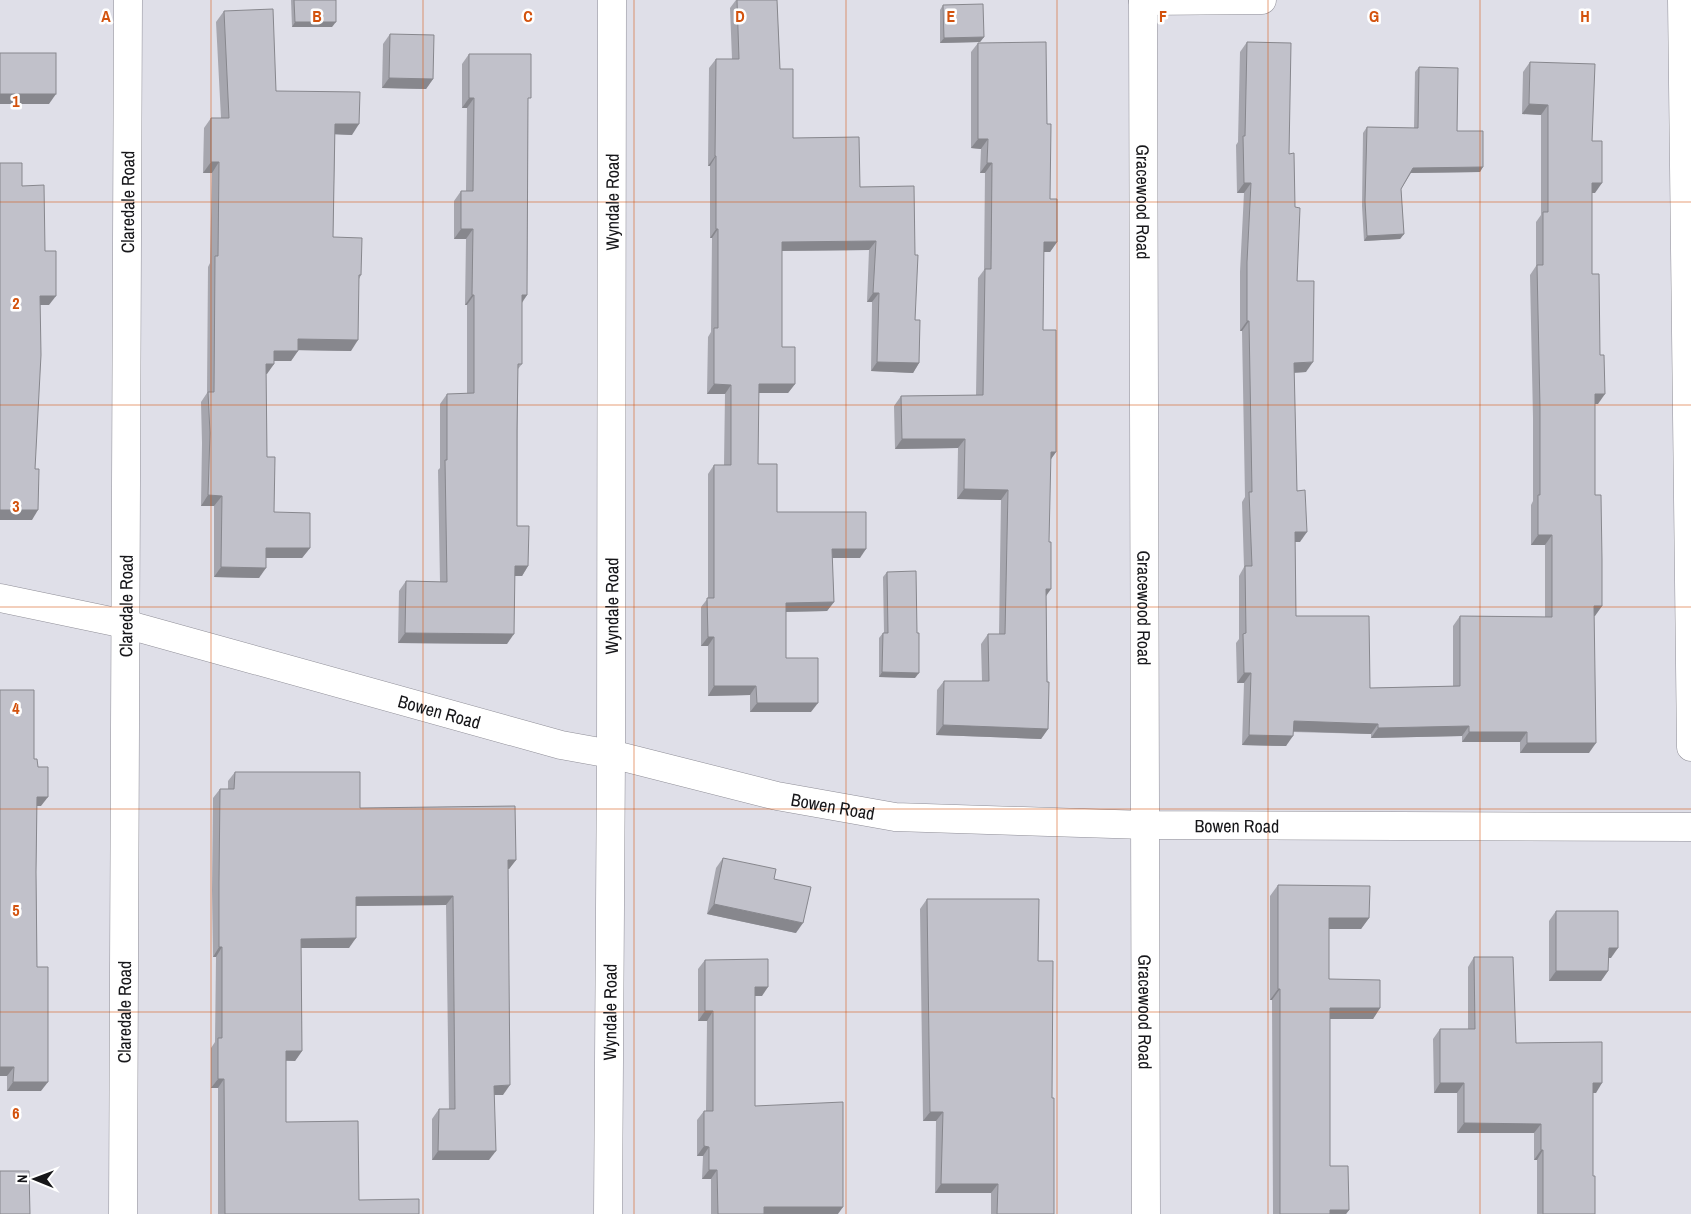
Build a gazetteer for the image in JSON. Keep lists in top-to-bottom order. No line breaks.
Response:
{"streets":{"street":["Claredale Road","Wyndale Road","Gracewood Road","Bowen Road"]},"crossings":[["Claredale Road","Bowen Road"],["Wyndale Road","Bowen Road"],["Gracewood Road","Bowen Road"]],"north":"left","grid":{"columns":["A","B","C","D","E","F","G","H"],"rows":["1","2","3","4","5","6"]}}
